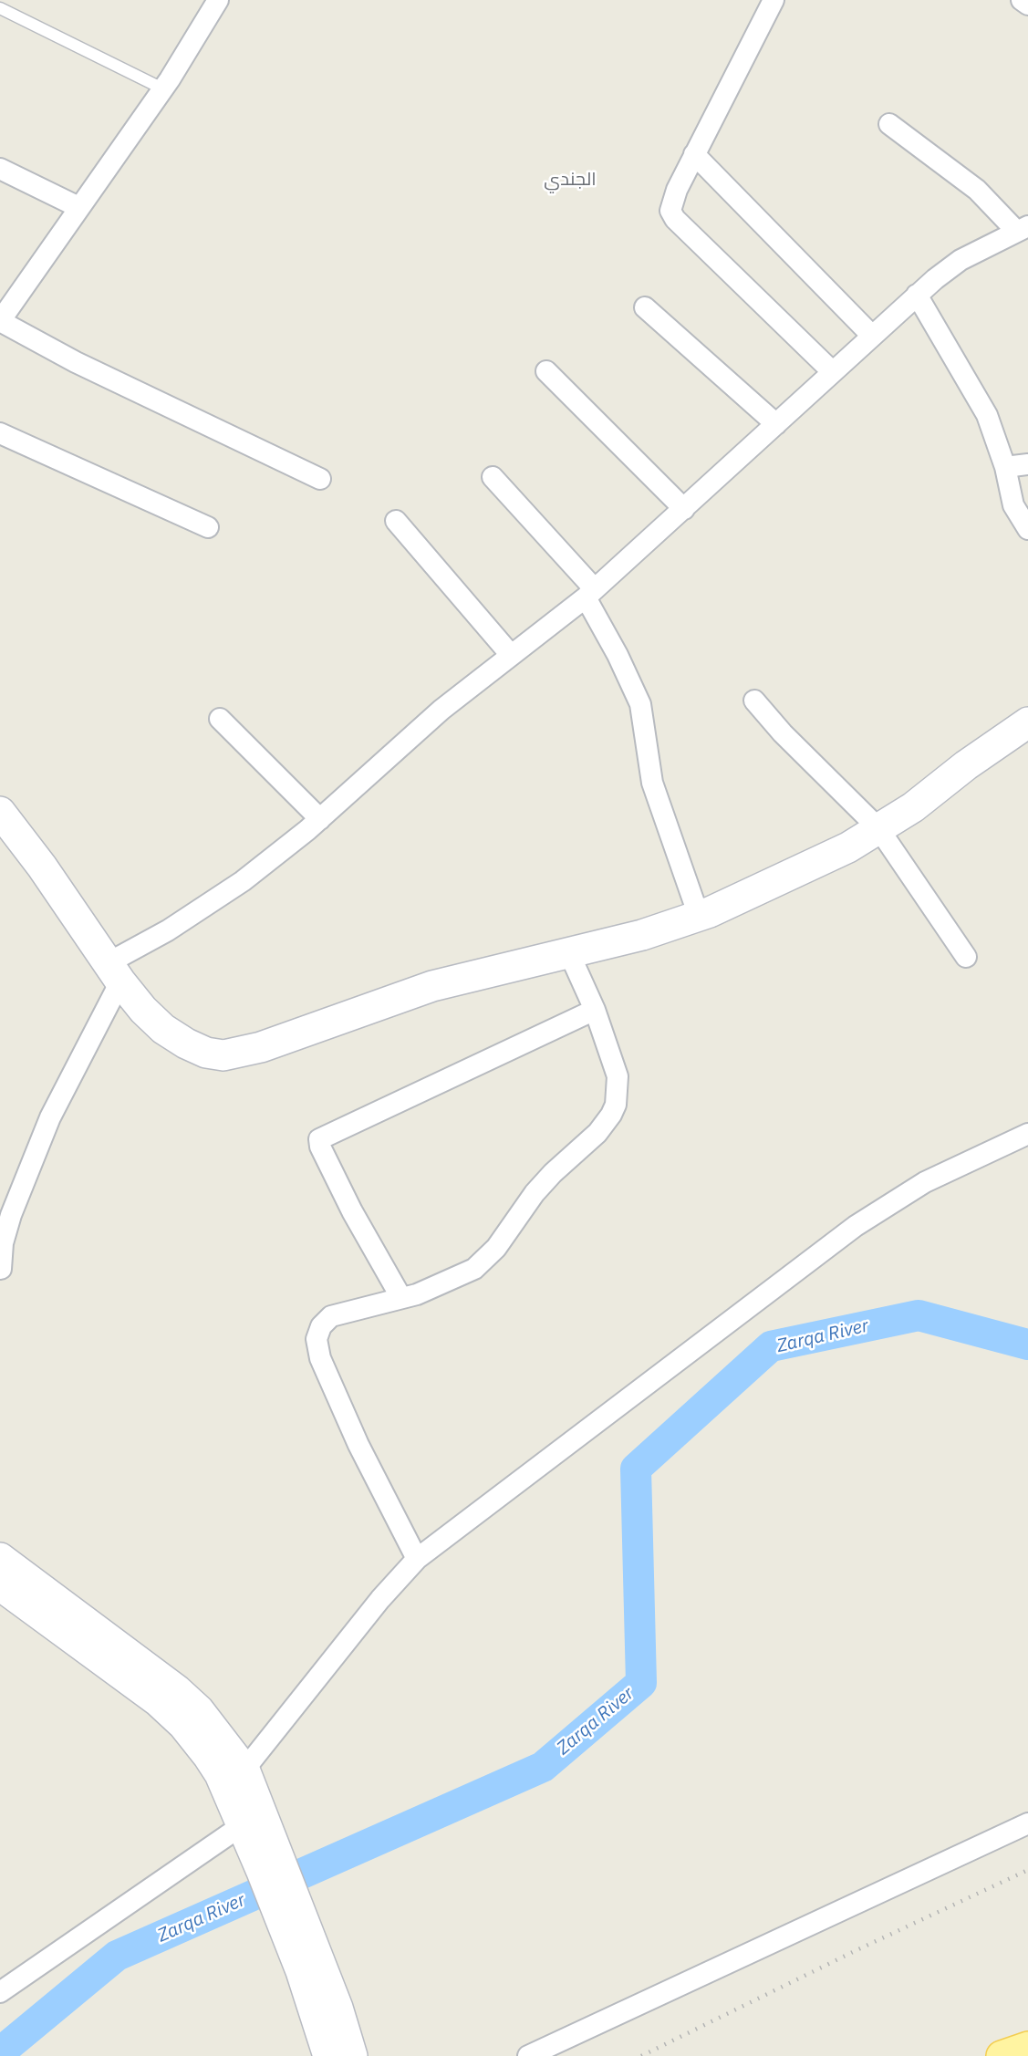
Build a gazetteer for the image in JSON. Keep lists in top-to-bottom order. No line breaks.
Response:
{"districts":["الجندي"],"water":["Zarqa River"]}
